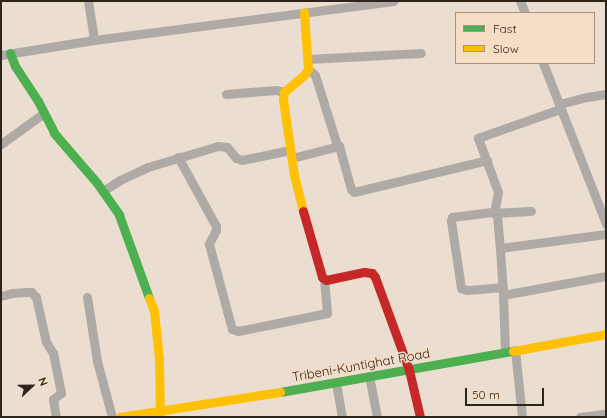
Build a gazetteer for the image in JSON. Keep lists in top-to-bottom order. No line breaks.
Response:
{"streets":{"street":["Tribeni-Kuntighat Road"]},"legend":["Fast","Slow"],"scale_bar":"50 m","north":"right"}
